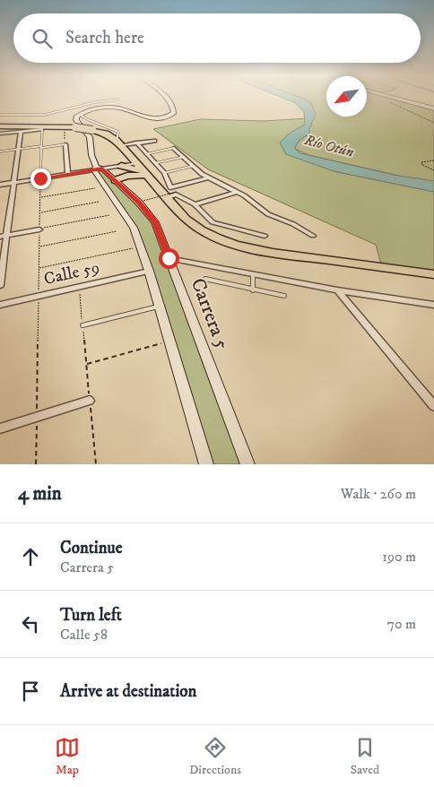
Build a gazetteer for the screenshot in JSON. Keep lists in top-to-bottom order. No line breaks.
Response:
{"streets":{"main road":["Carrera 5"],"street":["Calle 59"]},"water":["Río Otún"],"north":"bottom left","page":{"search":"Search here","heading":["4 min","Walk · 260 m"],"list":[["Continue","Carrera 5","190 m"],["Turn left","Calle 58","70 m"],"Arrive at destination"],"nav":["Map","Directions","Saved"]}}
